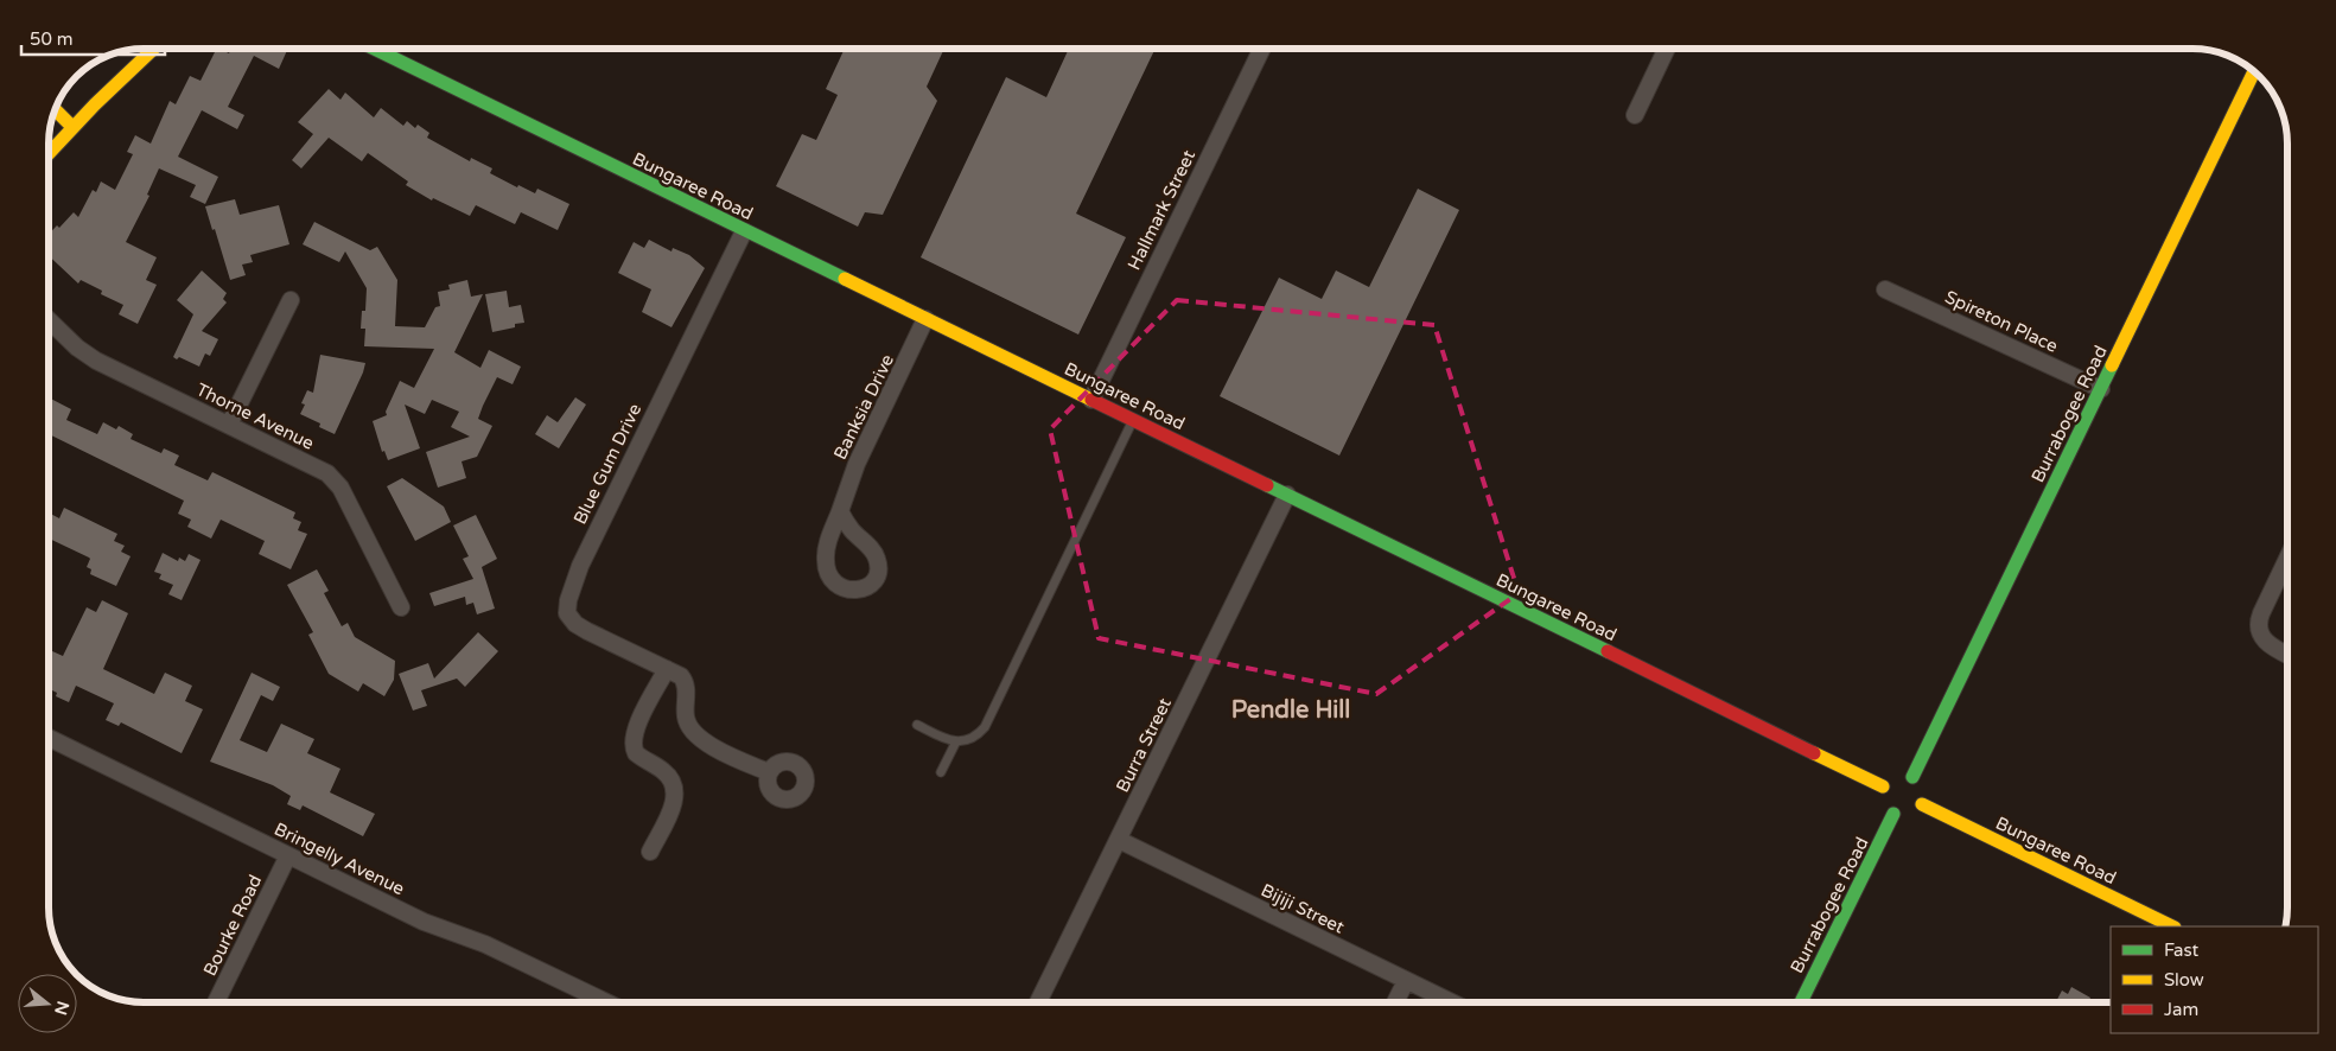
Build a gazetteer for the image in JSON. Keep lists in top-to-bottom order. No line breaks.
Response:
{"streets":{"street":["Bungaree Road","Hallmark Street","Spireton Place","Banksia Drive","Burrabogee Road","Thorne Avenue","Blue Gum Drive","Burra Street","Bringelly Avenue","Bijiji Street","Bourke Road"]},"crossings":[["Bungaree Road","Hallmark Street"],["Bungaree Road","Banksia Drive"],["Bungaree Road","Burrabogee Road"],["Bungaree Road","Blue Gum Drive"],["Bungaree Road","Burra Street"],["Spireton Place","Burrabogee Road"],["Burra Street","Bijiji Street"],["Bringelly Avenue","Bourke Road"]],"districts":["Pendle Hill"],"legend":["Fast","Slow","Jam"],"scale_bar":"50 m","north":"right"}
